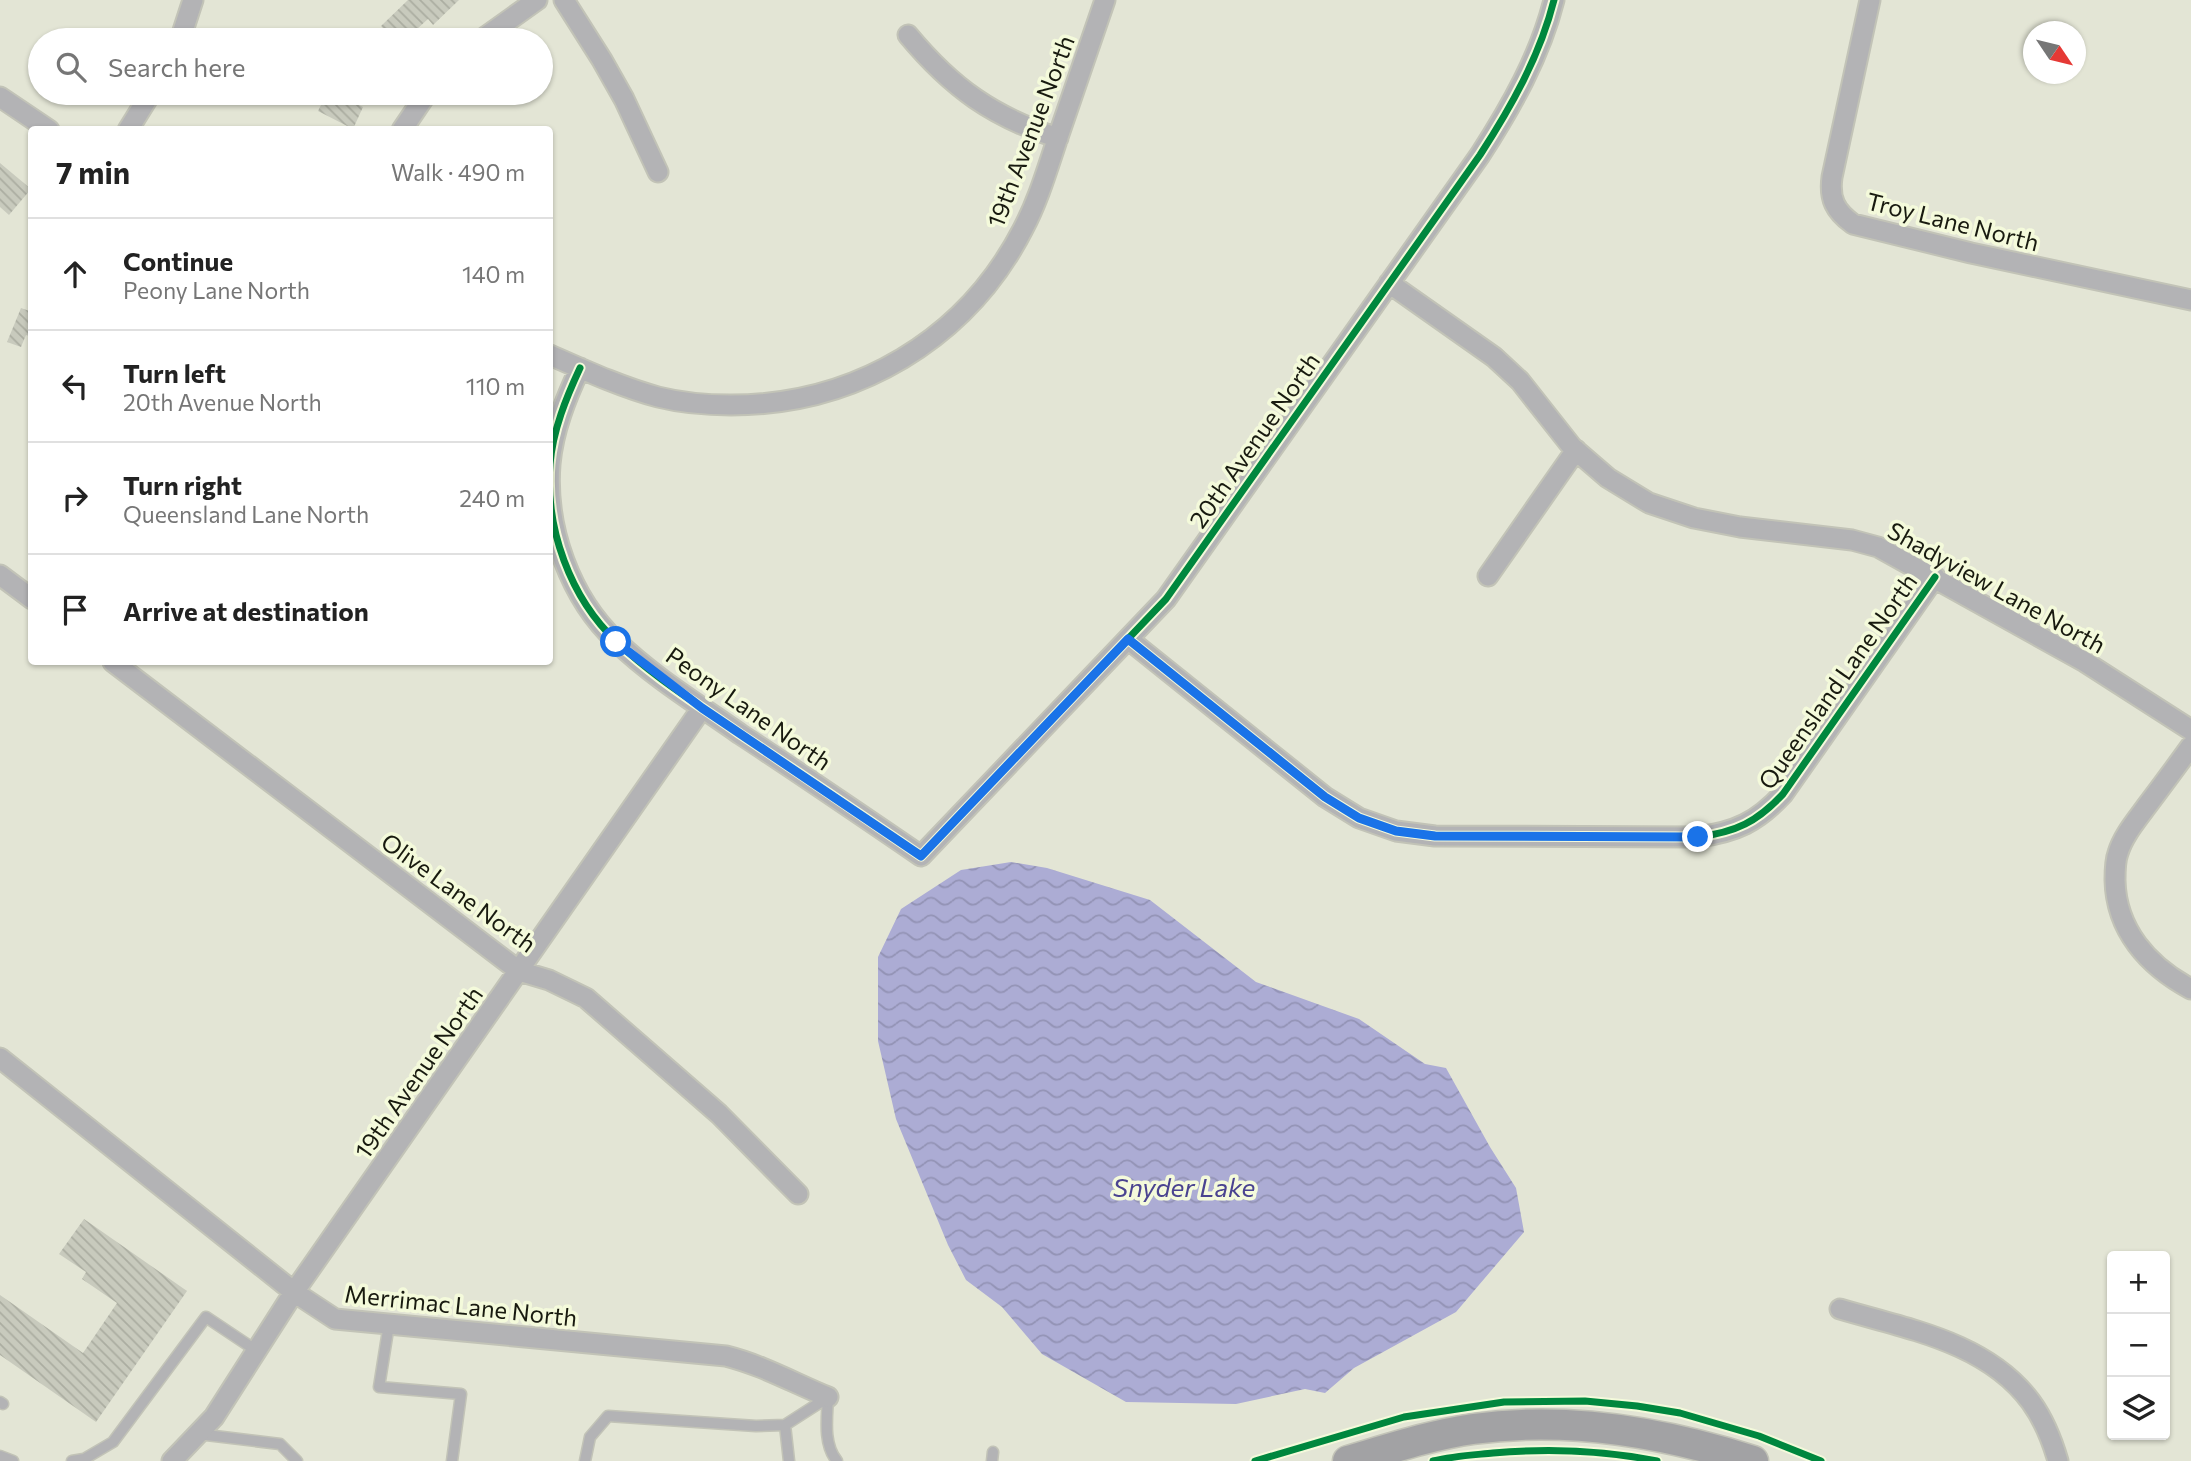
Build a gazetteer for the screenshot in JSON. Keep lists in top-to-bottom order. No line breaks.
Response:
{"streets":{"street":["19th Avenue North","Troy Lane North","20th Avenue North","Shadyview Lane North","Queensland Lane North","Peony Lane North","Olive Lane North","Merrimac Lane North"]},"crossings":[["19th Avenue North","Peony Lane North"],["19th Avenue North","Olive Lane North"],["19th Avenue North","Merrimac Lane North"],["20th Avenue North","Shadyview Lane North"],["20th Avenue North","Queensland Lane North"],["20th Avenue North","Peony Lane North"],["Shadyview Lane North","Queensland Lane North"]],"water":["Snyder Lake"],"north":"bottom right","page":{"search":"Search here","heading":["7 min","Walk · 490 m"],"list":[["Continue","Peony Lane North","140 m"],["Turn left","20th Avenue North","110 m"],["Turn right","Queensland Lane North","240 m"],"Arrive at destination"],"map_buttons":["+","−"]}}
